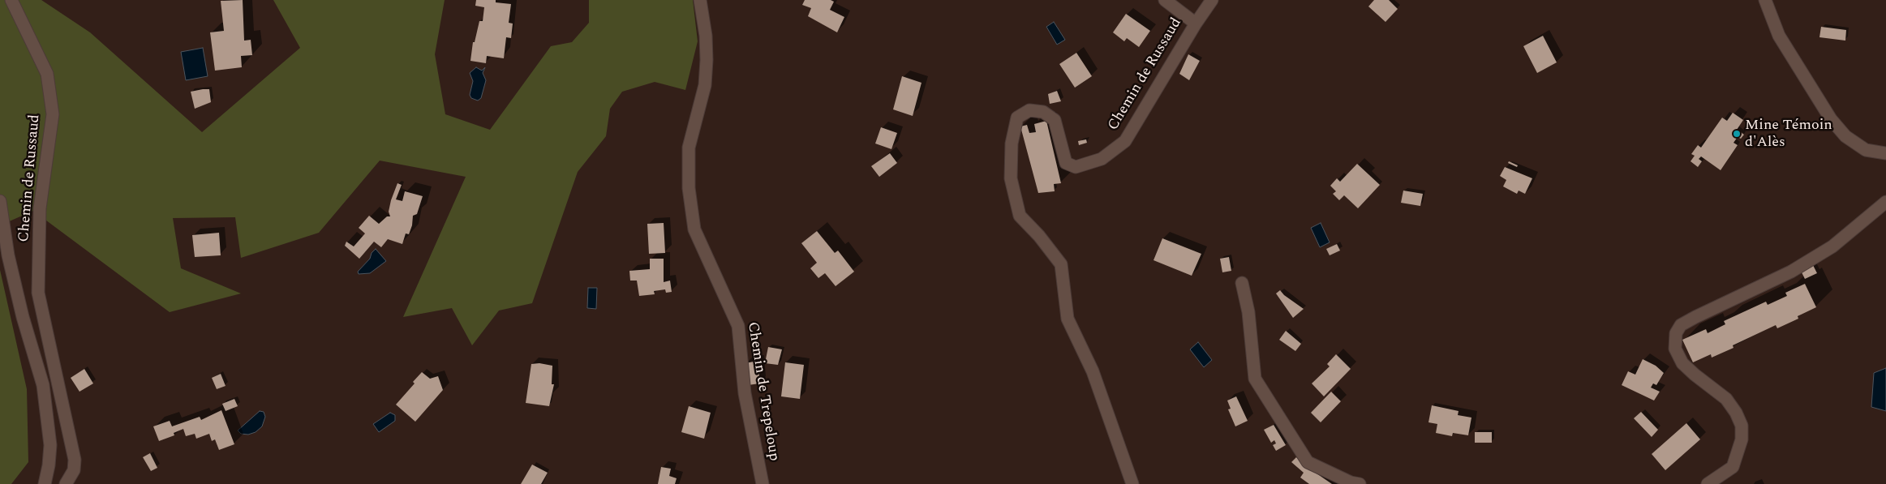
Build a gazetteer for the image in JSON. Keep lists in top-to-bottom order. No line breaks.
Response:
{"streets":{"street":["Chemin de Russaud","Chemin de Trepeloup"]},"places":["Mine Témoin d'Alès"]}
